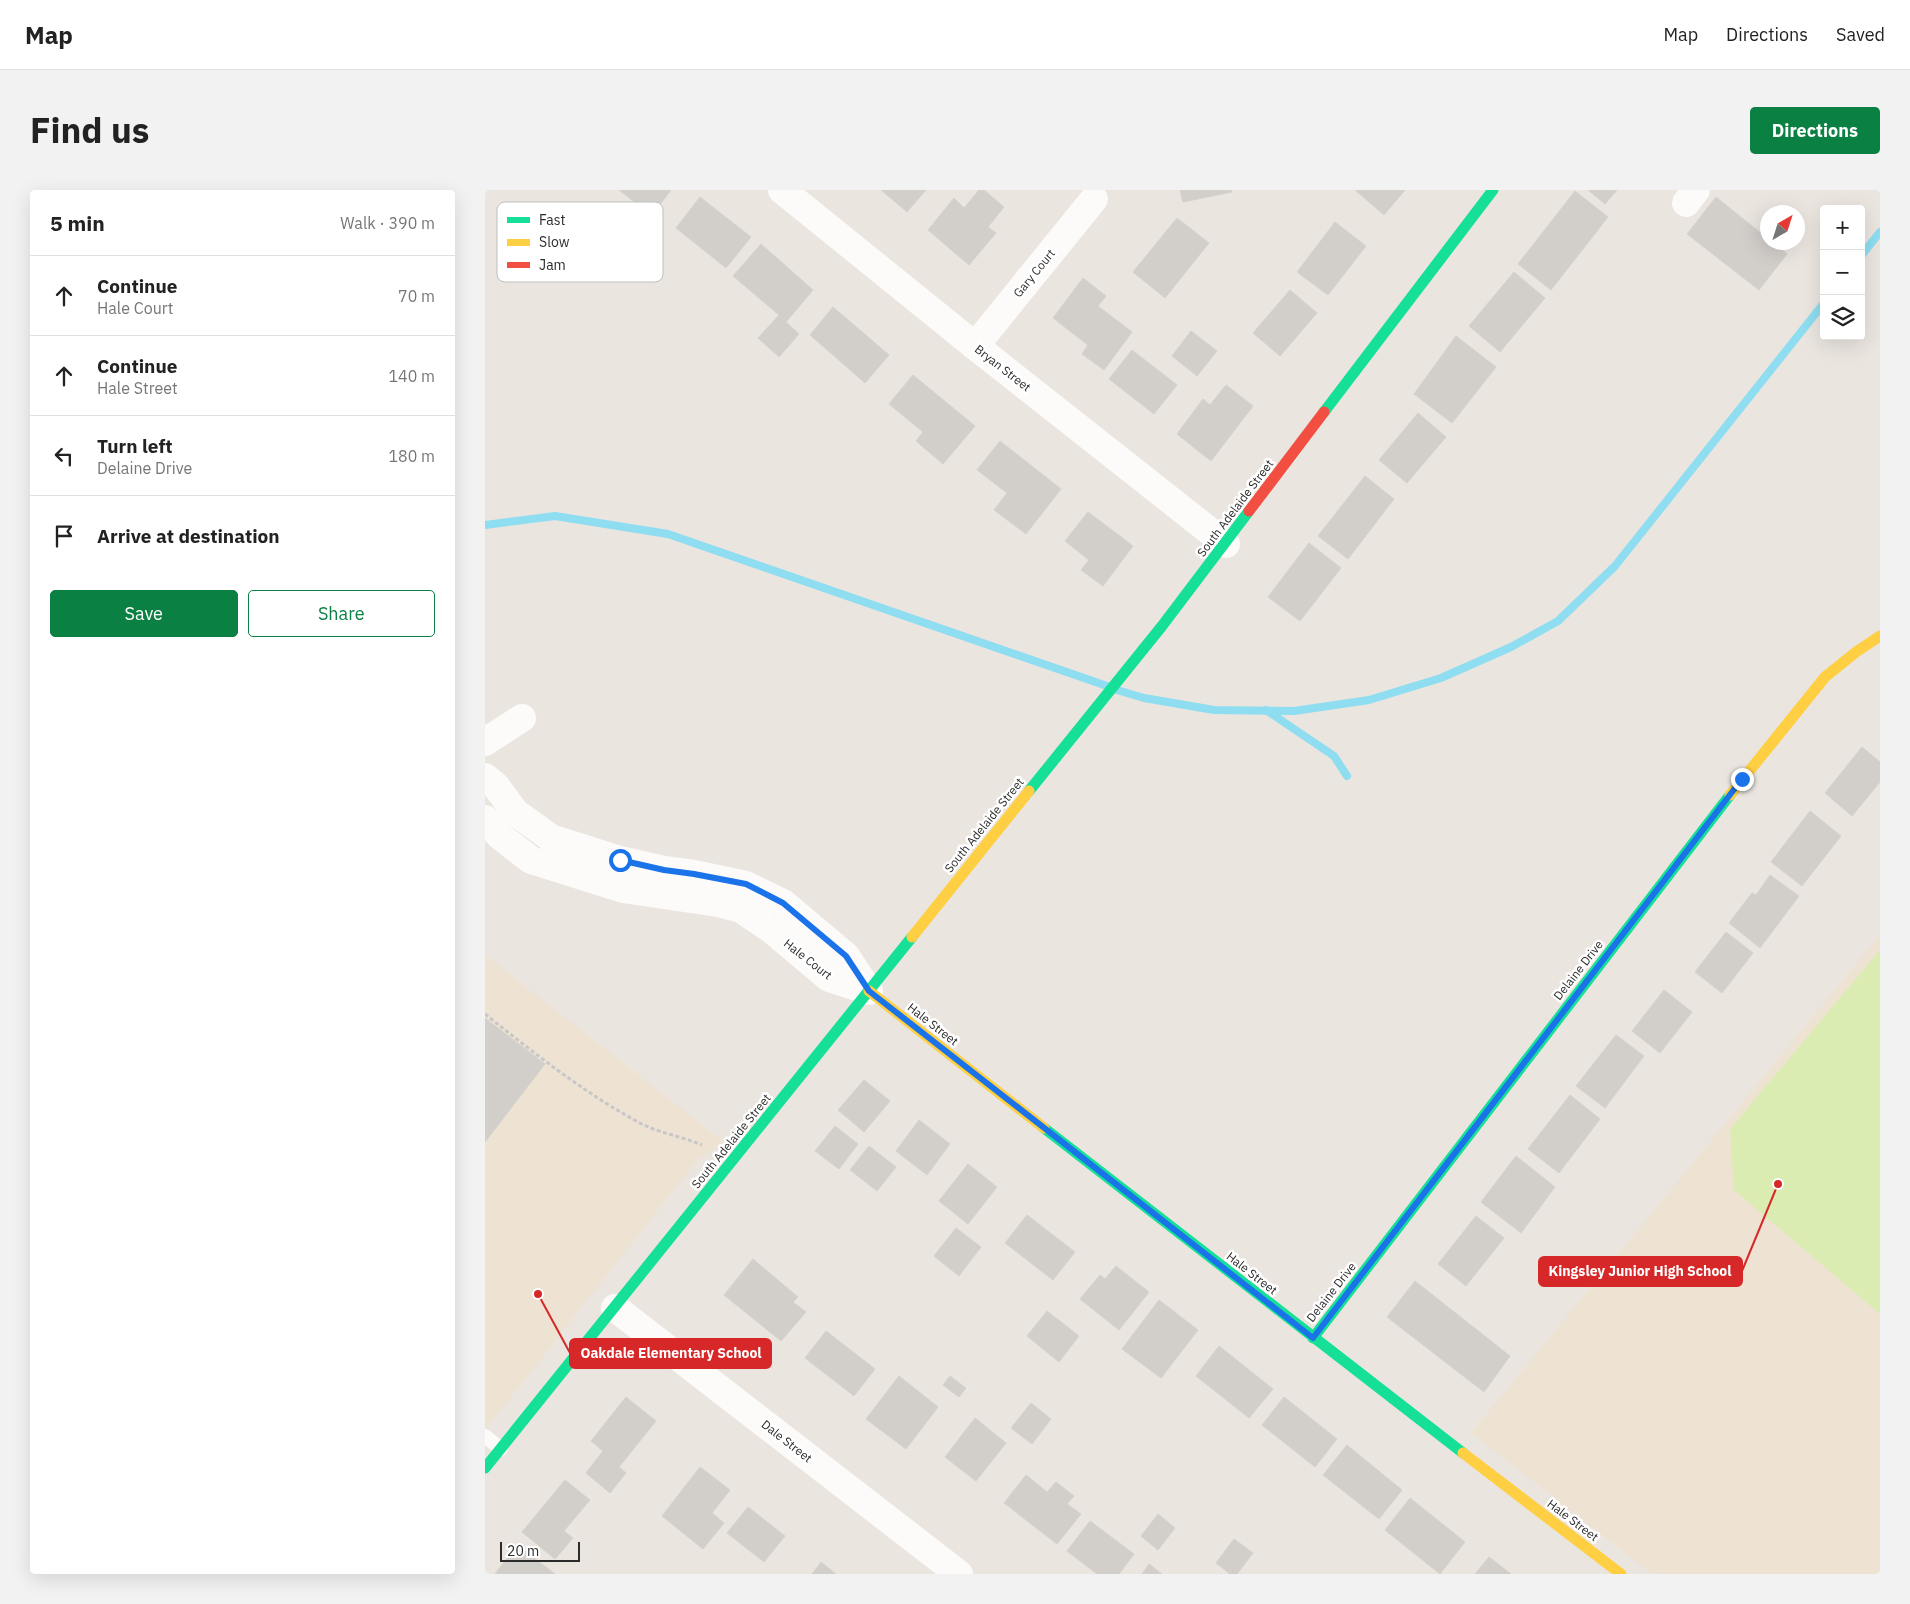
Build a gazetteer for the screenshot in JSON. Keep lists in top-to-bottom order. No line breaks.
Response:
{"streets":{"street":["Gary Court","Bryan Street","South Adelaide Street","Hale Court","Delaine Drive","Hale Street","Dale Street"]},"crossings":[["Gary Court","Bryan Street"],["Bryan Street","South Adelaide Street"],["South Adelaide Street","Hale Court"],["South Adelaide Street","Hale Street"],["South Adelaide Street","Dale Street"],["Hale Court","Hale Street"],["Delaine Drive","Hale Street"]],"places":["Kingsley Junior High School","Oakdale Elementary School"],"legend":["Fast","Slow","Jam"],"scale_bar":"20 m","north":"top right","page":{"header":"Map","nav":["Map","Directions","Saved"],"title":"Find us","buttons":["Directions",["Save","Share"]],"heading":["5 min","Walk · 390 m"],"map_buttons":["+","−"],"list":[["Continue","Hale Court","70 m"],["Continue","Hale Street","140 m"],["Turn left","Delaine Drive","180 m"],"Arrive at destination"],"scale":"20 m"}}
